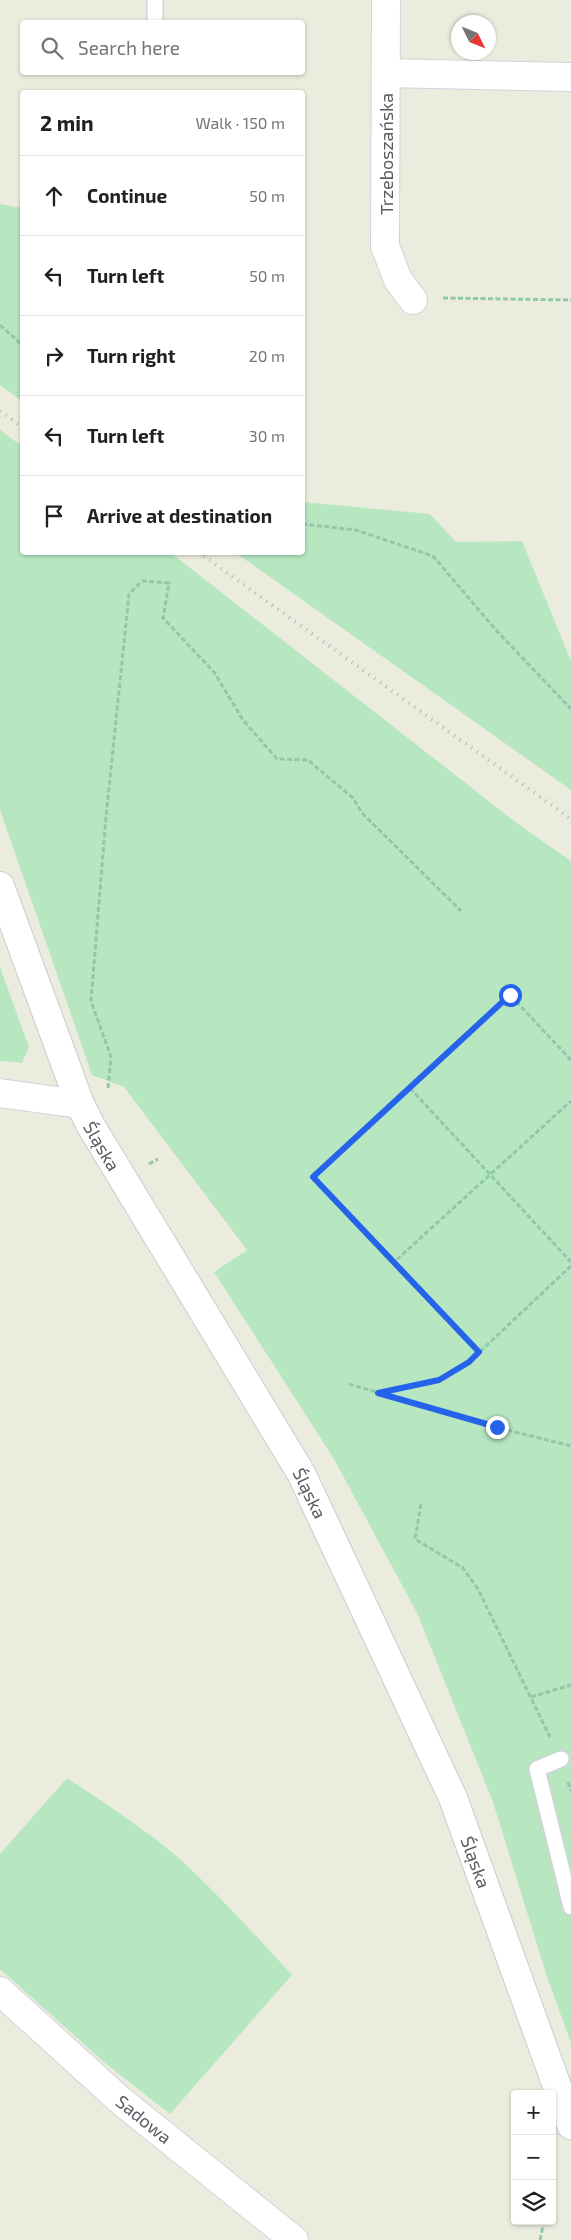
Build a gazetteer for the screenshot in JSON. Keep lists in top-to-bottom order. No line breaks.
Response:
{"streets":{"street":["Trzeboszańska","Śląska","Sadowa"]},"north":"bottom right","page":{"search":"Search here","heading":["2 min","Walk · 150 m"],"list":[["Continue","50 m"],["Turn left","50 m"],["Turn right","20 m"],["Turn left","30 m"],"Arrive at destination"],"map_buttons":["+","−"]}}
